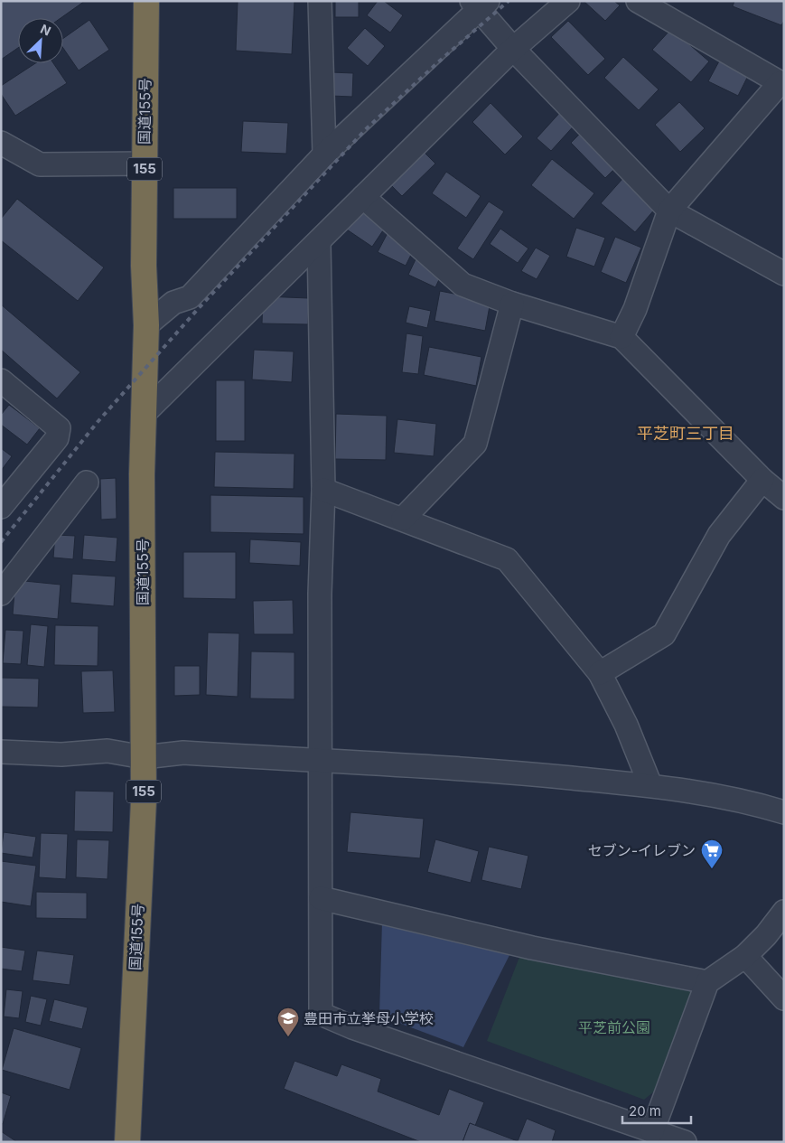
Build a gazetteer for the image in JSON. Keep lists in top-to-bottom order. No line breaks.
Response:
{"streets":{"highway":["国道155号","155"]},"districts":["平芝町三丁目"],"parks":["平芝前公園"],"places":{"supermarket":["セブン-イレブン"],"school or university":["豊田市立挙母小学校"]},"scale_bar":"20 m","north":"top right"}
